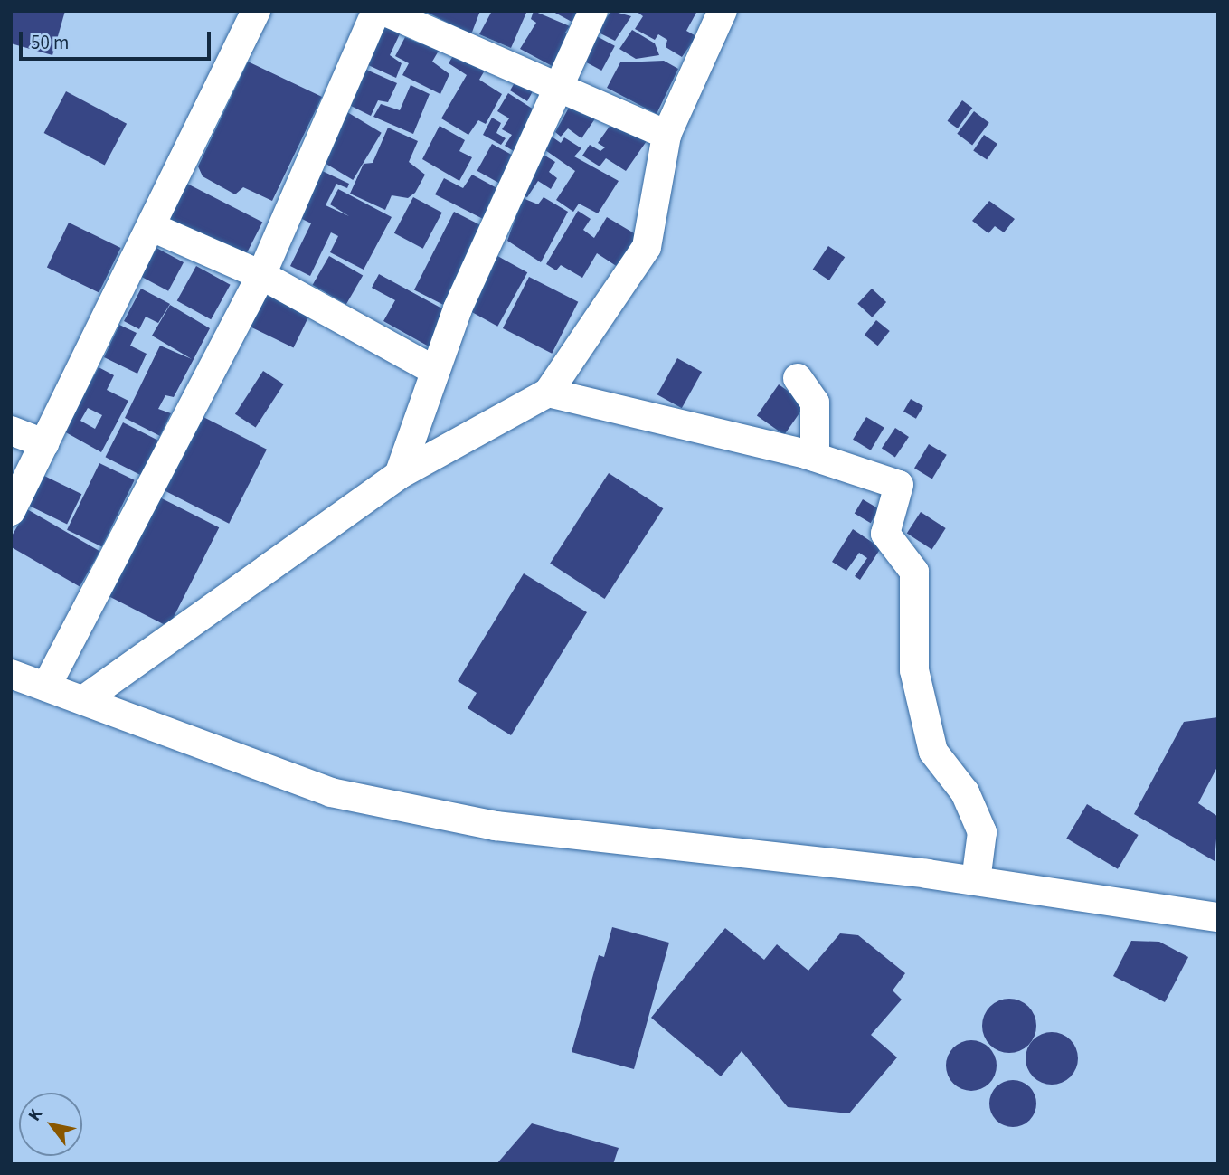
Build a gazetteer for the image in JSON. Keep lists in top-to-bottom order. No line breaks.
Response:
{"scale_bar":"50 m","north":"top left"}
